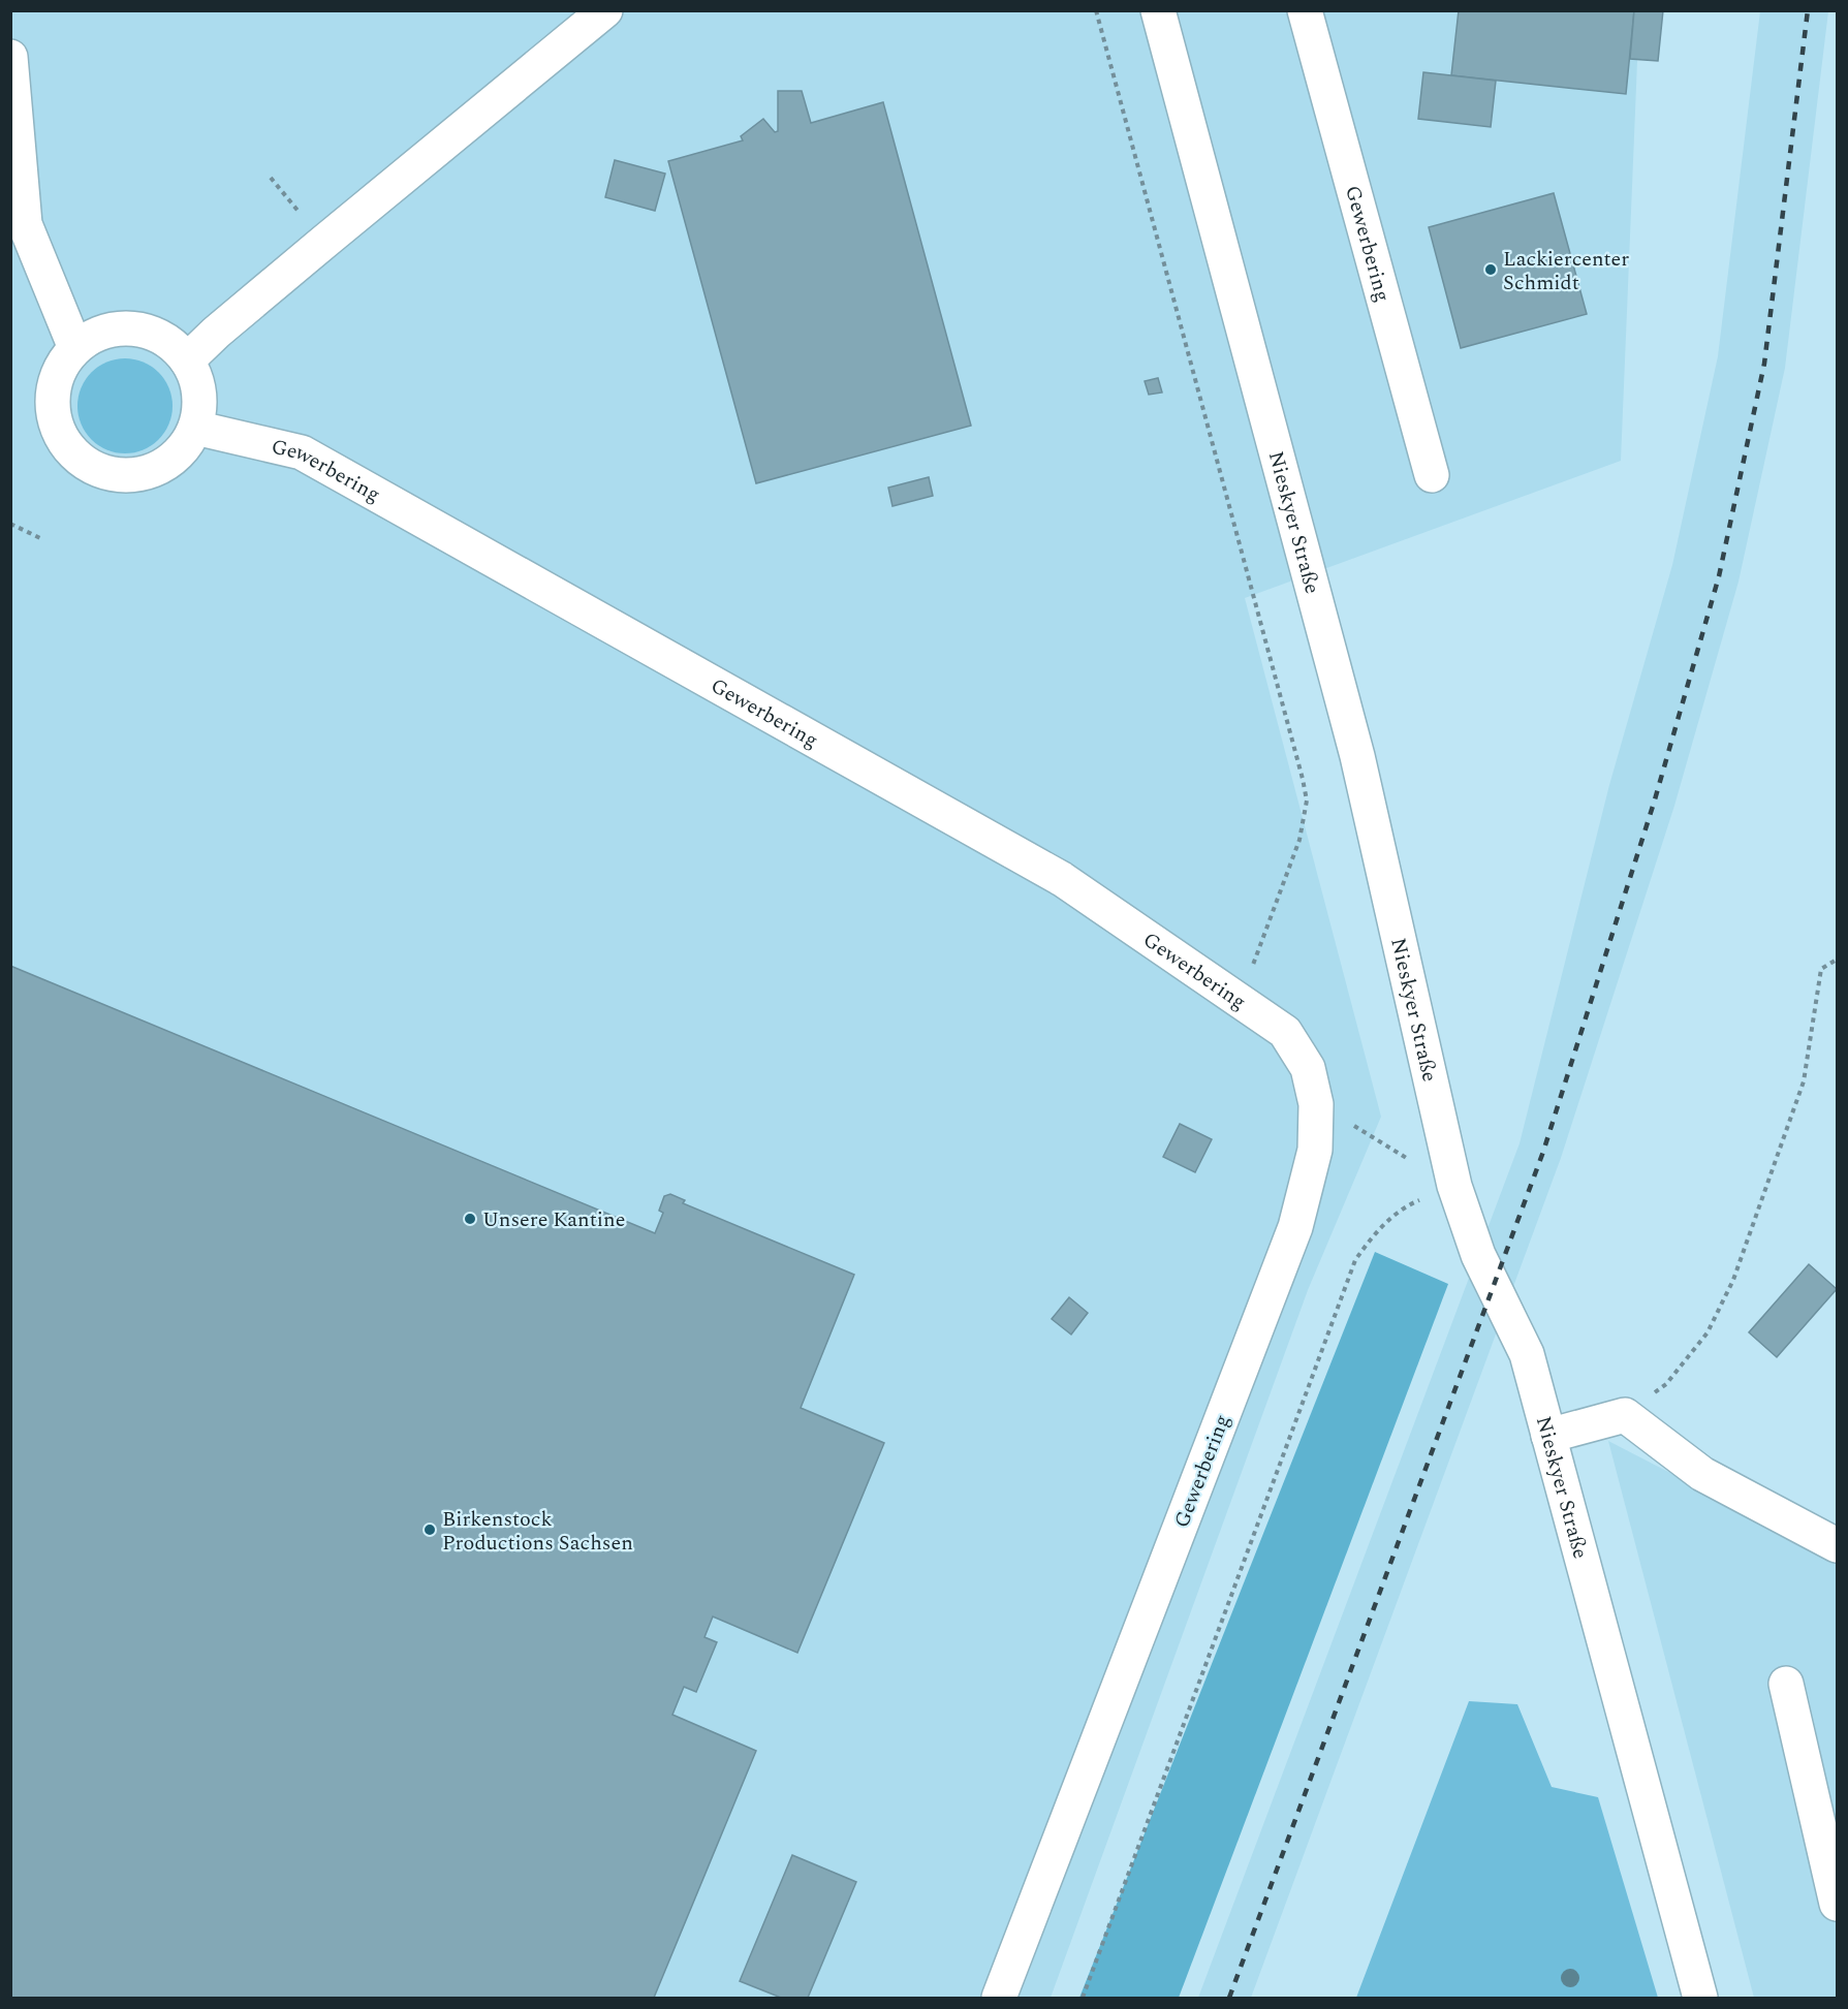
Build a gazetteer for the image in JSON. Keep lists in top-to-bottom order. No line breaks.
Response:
{"streets":{"street":["Gewerbering","Nieskyer Straße"]},"places":["Lackiercenter Schmidt","Unsere Kantine","Birkenstock Productions Sachsen"]}
